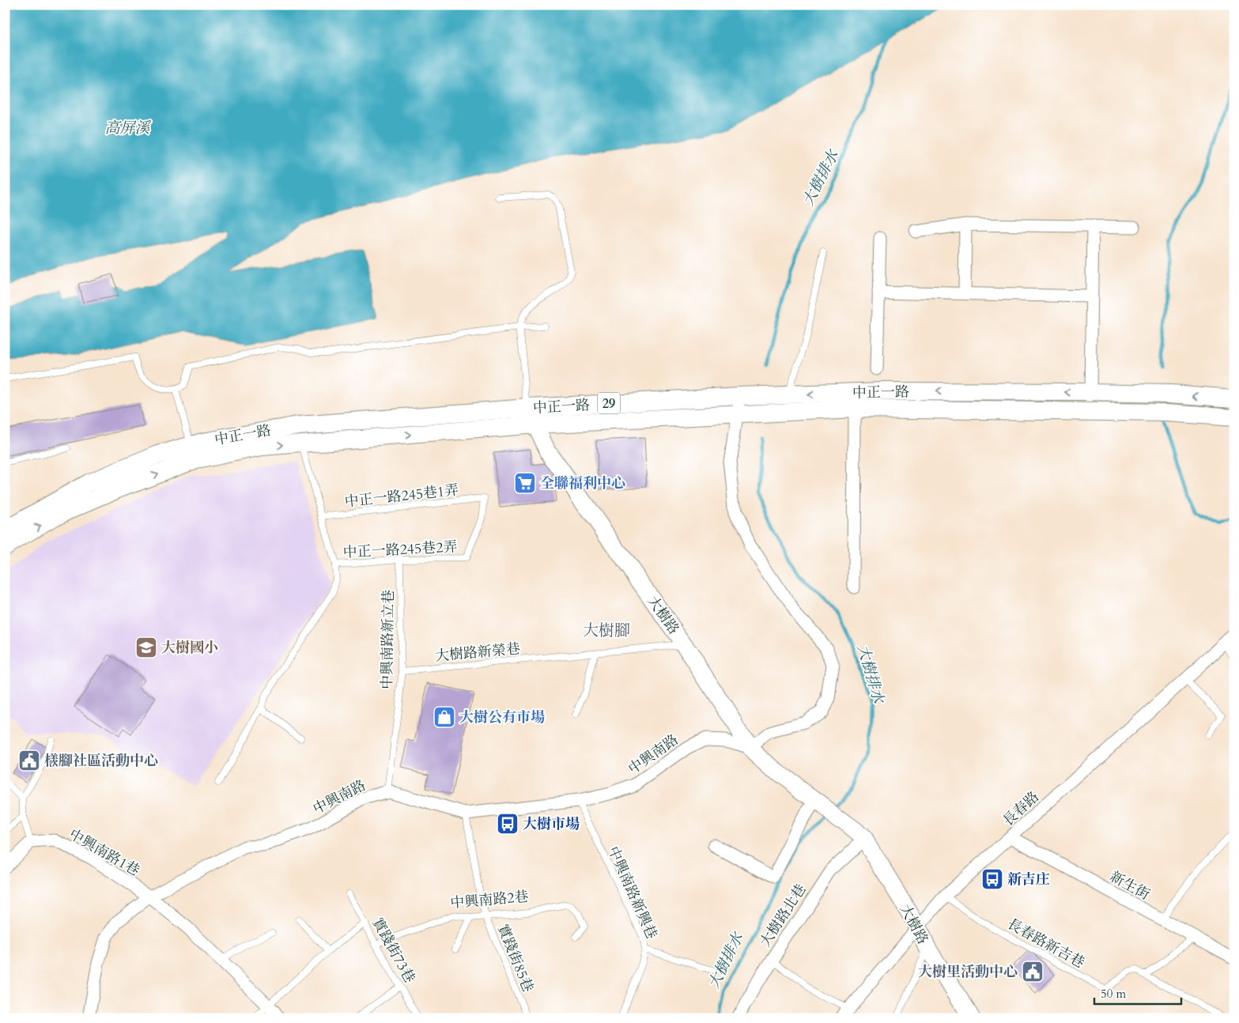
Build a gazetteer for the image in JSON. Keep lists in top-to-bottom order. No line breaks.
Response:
{"streets":{"main road":["中正一路","29"],"street":["大樹路","中興南路","長春路","中興南路1巷","新生街","大樹路北巷"],"lane":["中正一路245巷1弄","中正一路245巷2弄","中興南路新立巷","大樹路新榮巷","中興南路新興巷","中興南路2巷","長春路新吉巷","實踐街73巷","實踐街85巷"]},"crossings":[["中正一路","大樹路"],["中正一路245巷1弄","中正一路245巷2弄"],["中正一路245巷2弄","中興南路新立巷"],["大樹路","大樹路新榮巷"],["大樹路","中興南路"],["大樹路","長春路"],["大樹路","大樹路北巷"],["中興南路新立巷","大樹路新榮巷"],["中興南路新立巷","中興南路"],["中興南路","中興南路1巷"],["中興南路","中興南路新興巷"],["中興南路","實踐街85巷"],["長春路","新生街"],["長春路","長春路新吉巷"],["中興南路2巷","實踐街73巷"],["中興南路2巷","實踐街85巷"]],"districts":["大樹腳"],"water":["高屏溪","大樹排水"],"places":{"supermarket":["全聯福利中心"],"school or university":["大樹國小"],"shop":["大樹公有市場"],"public building":["檨腳社區活動中心","大樹里活動中心"],"bus stop":["大樹市場","新吉庄"]},"scale_bar":"50 m"}
